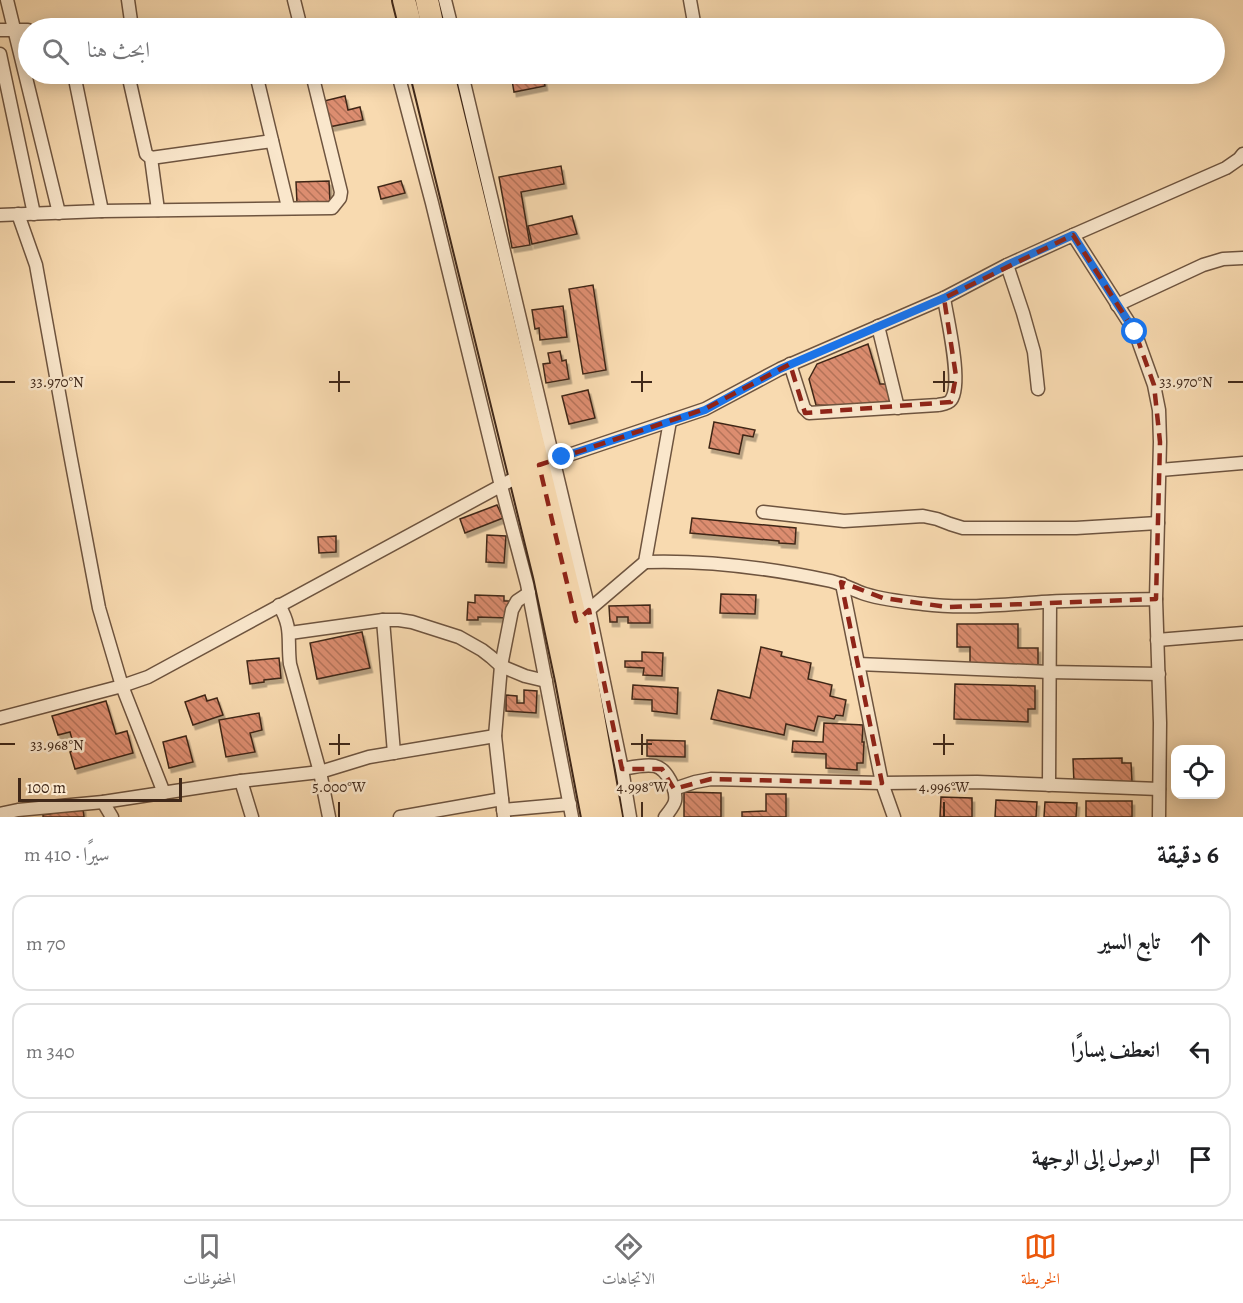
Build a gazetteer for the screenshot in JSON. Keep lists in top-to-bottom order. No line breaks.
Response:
{"scale_bar":"100 m","page":{"search":"ابحث هنا","scale":"100 m","heading":["6 دقيقة","سيرًا · 410 m"],"list":[["تابع السير","70 m"],["انعطف يسارًا","340 m"],"الوصول إلى الوجهة"],"nav":["الخريطة","الاتجاهات","المحفوظات"]},"coordinates":["33.970°N","33.968°N","5.000°W","4.998°W","4.996°W"]}
